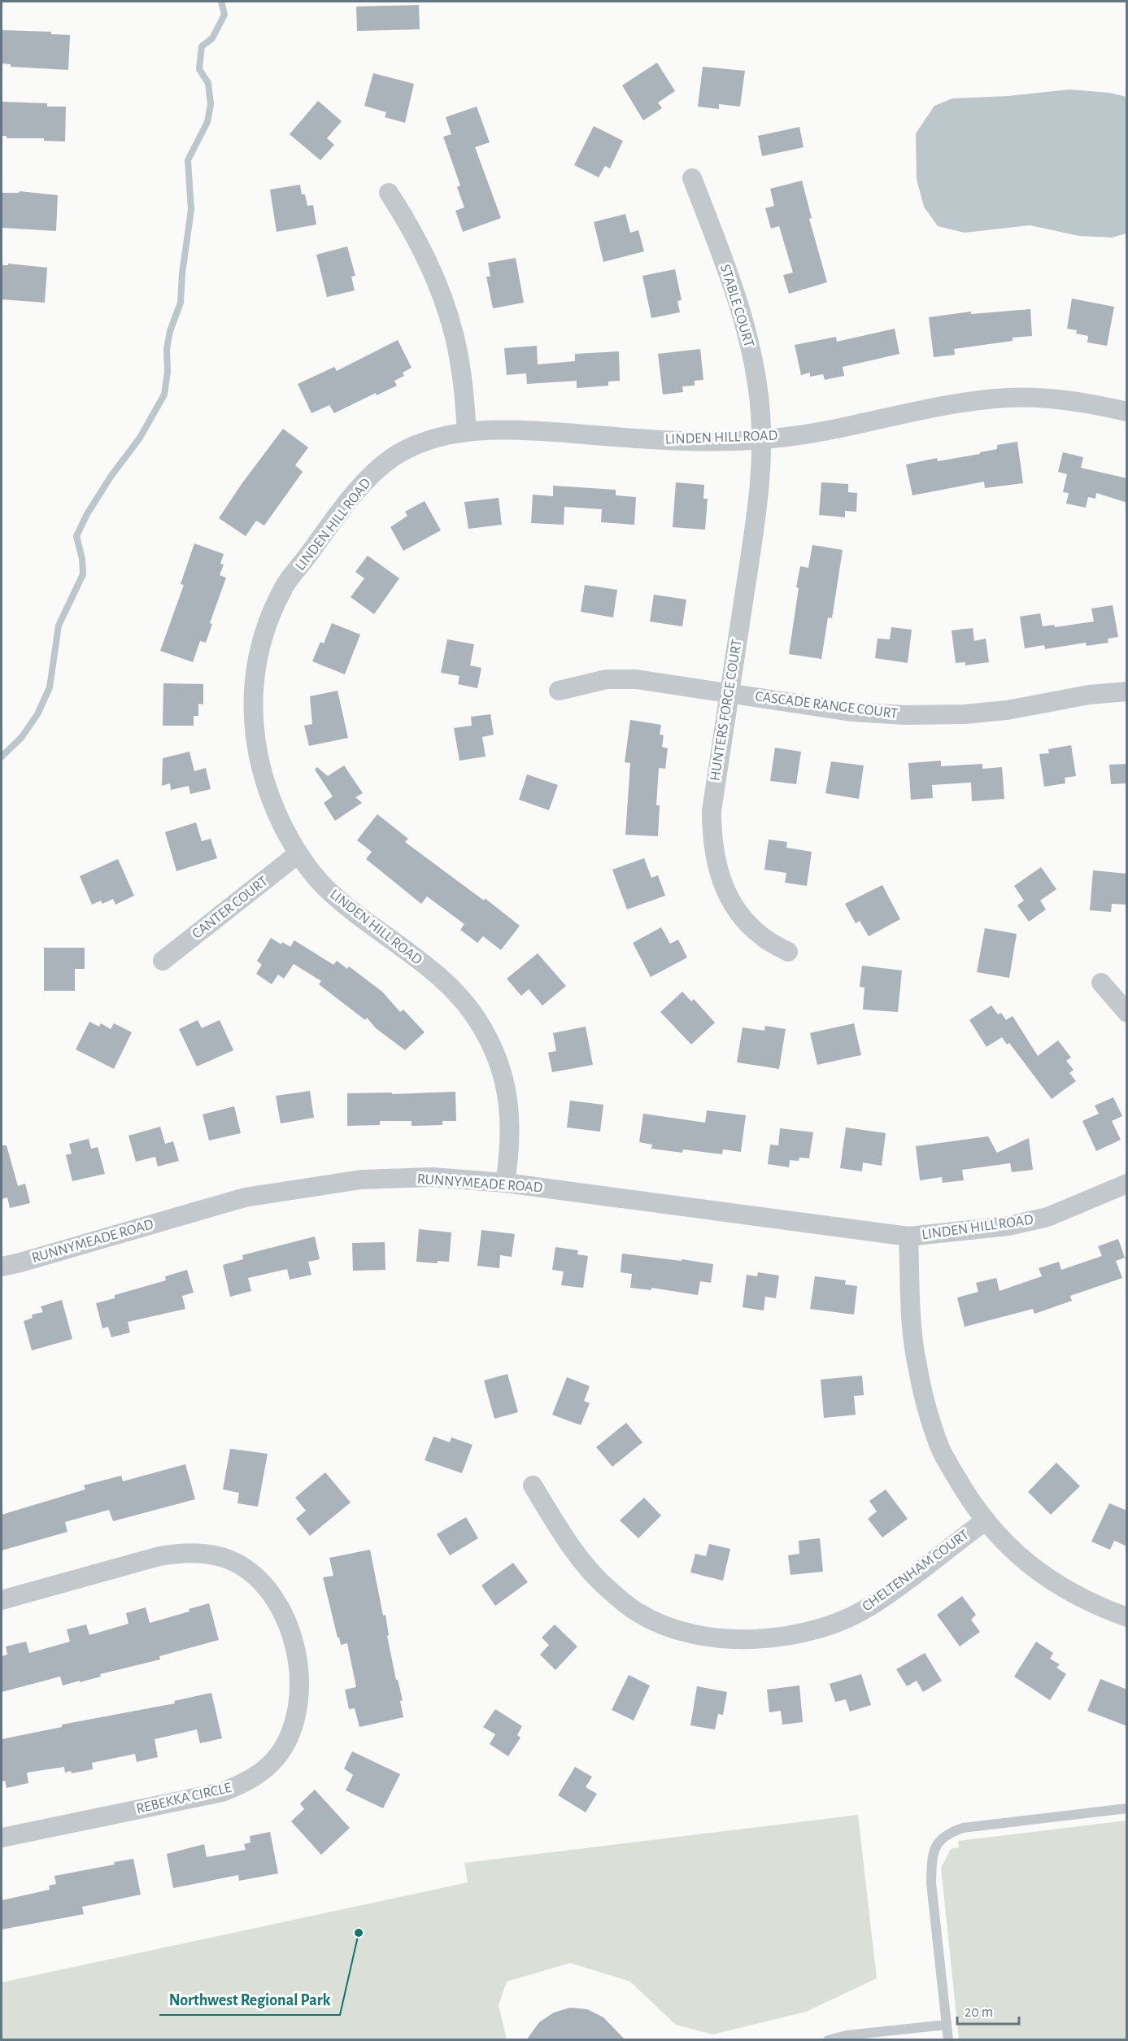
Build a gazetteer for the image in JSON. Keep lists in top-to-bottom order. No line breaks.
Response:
{"streets":{"street":["STABLE COURT","LINDEN HILL ROAD","CASCADE RANGE COURT","HUNTERS FORGE COURT","CANTER COURT","RUNNYMEADE ROAD","CHELTENHAM COURT","REBEKKA CIRCLE"]},"crossings":[["STABLE COURT","LINDEN HILL ROAD"],["STABLE COURT","HUNTERS FORGE COURT"],["LINDEN HILL ROAD","HUNTERS FORGE COURT"],["LINDEN HILL ROAD","CANTER COURT"],["LINDEN HILL ROAD","RUNNYMEADE ROAD"],["CASCADE RANGE COURT","HUNTERS FORGE COURT"]],"places":["Northwest Regional Park"],"scale_bar":"20 m"}
